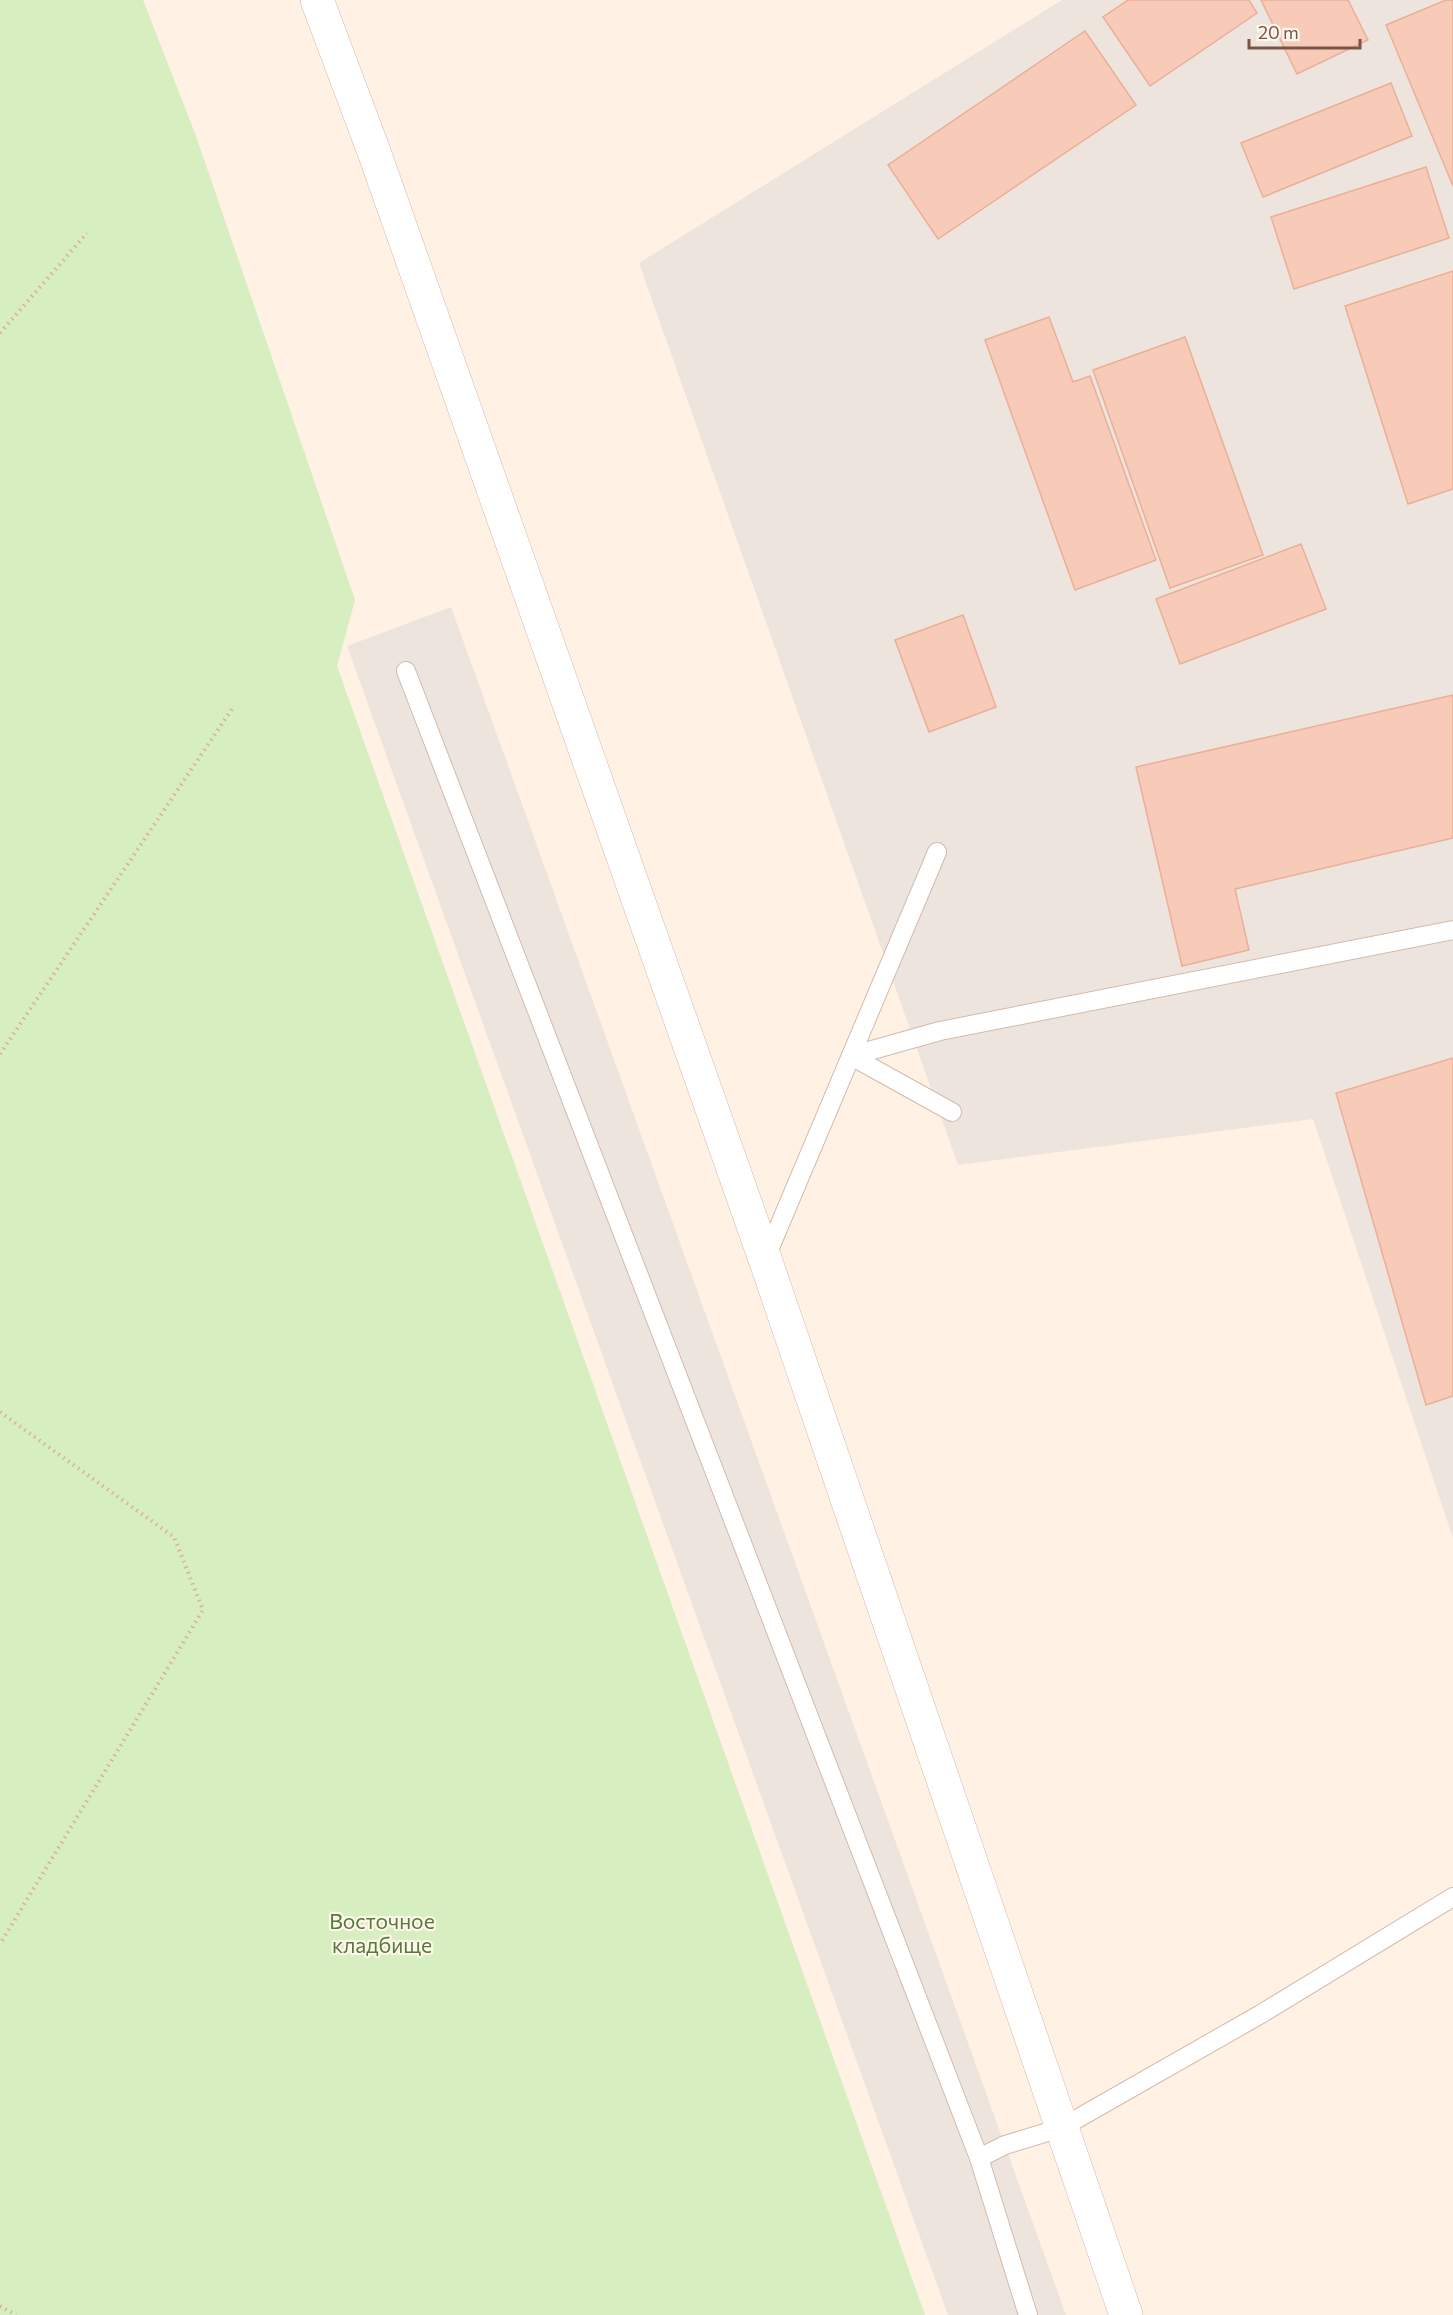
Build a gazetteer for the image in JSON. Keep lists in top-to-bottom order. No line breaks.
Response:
{"parks":["Восточное кладбище"],"scale_bar":"20 m"}
